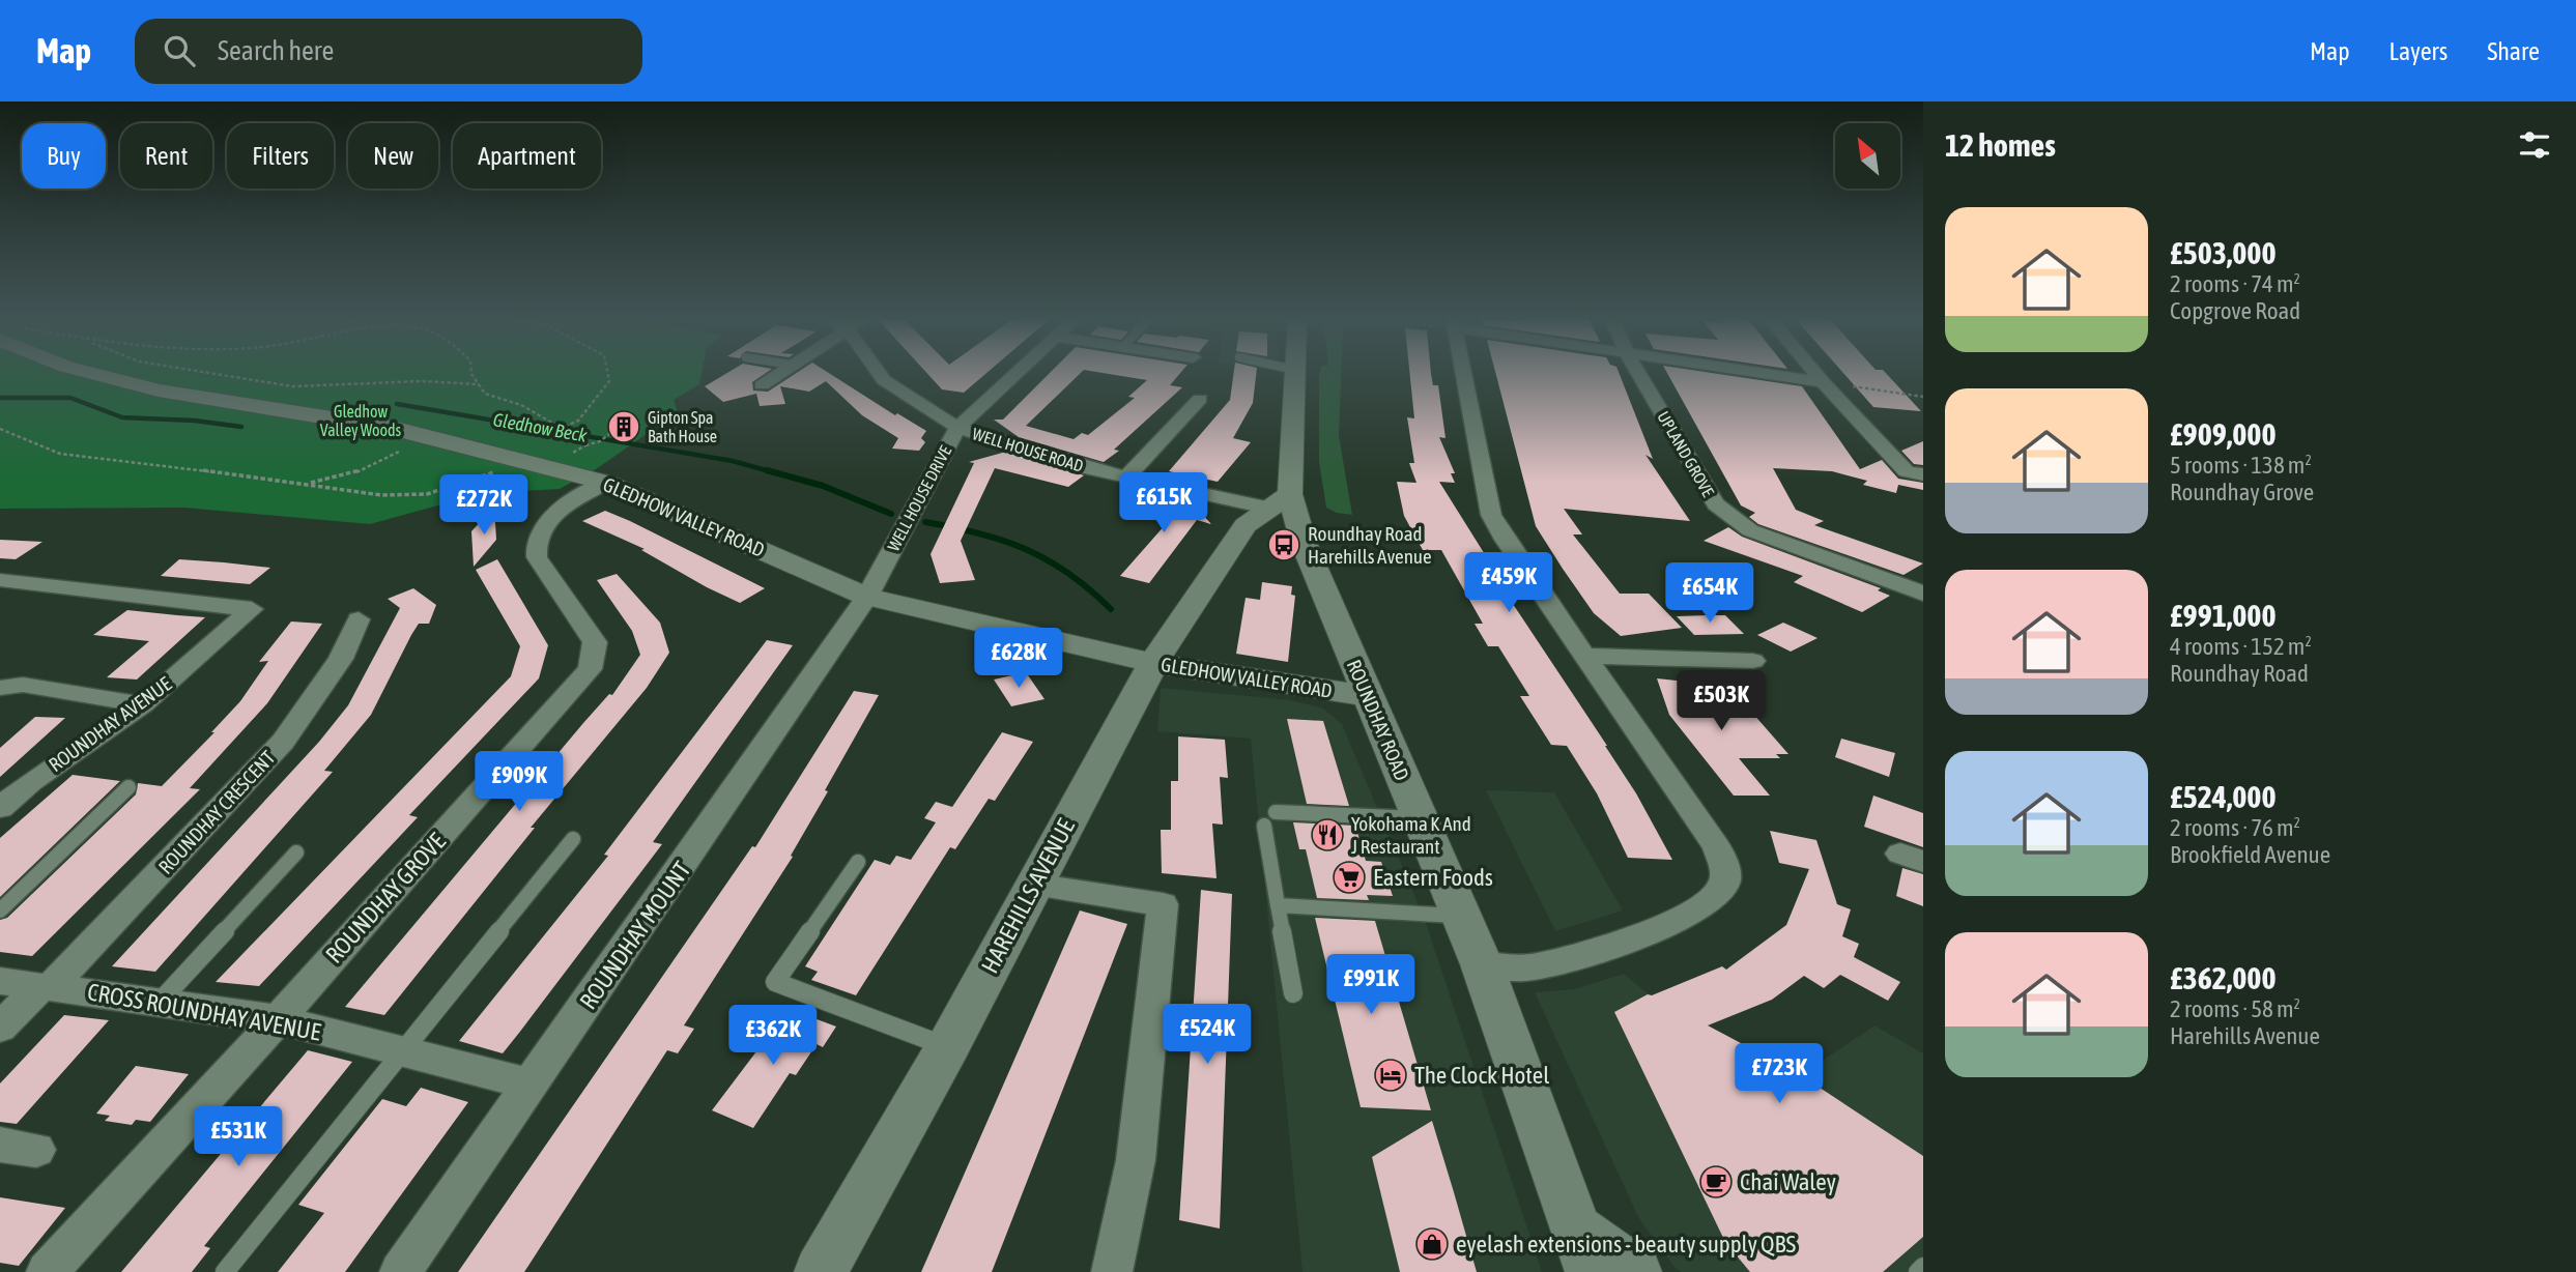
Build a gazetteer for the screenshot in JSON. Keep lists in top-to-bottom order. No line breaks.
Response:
{"streets":{"street":["WELL HOUSE ROAD","UPLAND GROVE","WELL HOUSE DRIVE","GLEDHOW VALLEY ROAD","ROUNDHAY ROAD","ROUNDHAY AVENUE","ROUNDHAY CRESCENT","HAREHILLS AVENUE","ROUNDHAY GROVE","ROUNDHAY MOUNT","CROSS ROUNDHAY AVENUE"]},"crossings":[["WELL HOUSE ROAD","WELL HOUSE DRIVE"],["WELL HOUSE ROAD","ROUNDHAY ROAD"],["WELL HOUSE ROAD","HAREHILLS AVENUE"],["WELL HOUSE DRIVE","GLEDHOW VALLEY ROAD"],["WELL HOUSE DRIVE","ROUNDHAY MOUNT"],["GLEDHOW VALLEY ROAD","ROUNDHAY ROAD"],["GLEDHOW VALLEY ROAD","HAREHILLS AVENUE"],["GLEDHOW VALLEY ROAD","ROUNDHAY GROVE"],["GLEDHOW VALLEY ROAD","ROUNDHAY MOUNT"],["ROUNDHAY ROAD","HAREHILLS AVENUE"],["ROUNDHAY CRESCENT","CROSS ROUNDHAY AVENUE"],["ROUNDHAY GROVE","CROSS ROUNDHAY AVENUE"],["ROUNDHAY MOUNT","CROSS ROUNDHAY AVENUE"]],"water":["Gledhow Beck"],"parks":["Gledhow Valley Woods"],"places":{"building":["Gipton Spa Bath House"],"bus stop":["Roundhay Road Harehills Avenue"],"restaurant":["Yokohama K And J Restaurant"],"supermarket":["Eastern Foods"],"hotel":["The Clock Hotel"],"cafe":["Chai Waley"],"shop":["eyelash extensions - beauty supply QBS"]},"north":"top left","page":{"header":"Map","search":"Search here","nav":["Map","Layers","Share"],"heading":"12 homes","chip":["Buy","Rent","Filters","New","Apartment"],"list":[{"name":"£503,000","note":"2 rooms · 74 m² · Copgrove Road"},{"name":"£909,000","note":"5 rooms · 138 m² · Roundhay Grove"},{"name":"£991,000","note":"4 rooms · 152 m² · Roundhay Road"},{"name":"£524,000","note":"2 rooms · 76 m² · Brookfield Avenue"},{"name":"£362,000","note":"2 rooms · 58 m² · Harehills Avenue"}],"price":["£615K","£272K","£459K","£654K","£628K","£503K","£909K","£991K","£524K","£362K","£723K","£531K"]}}
